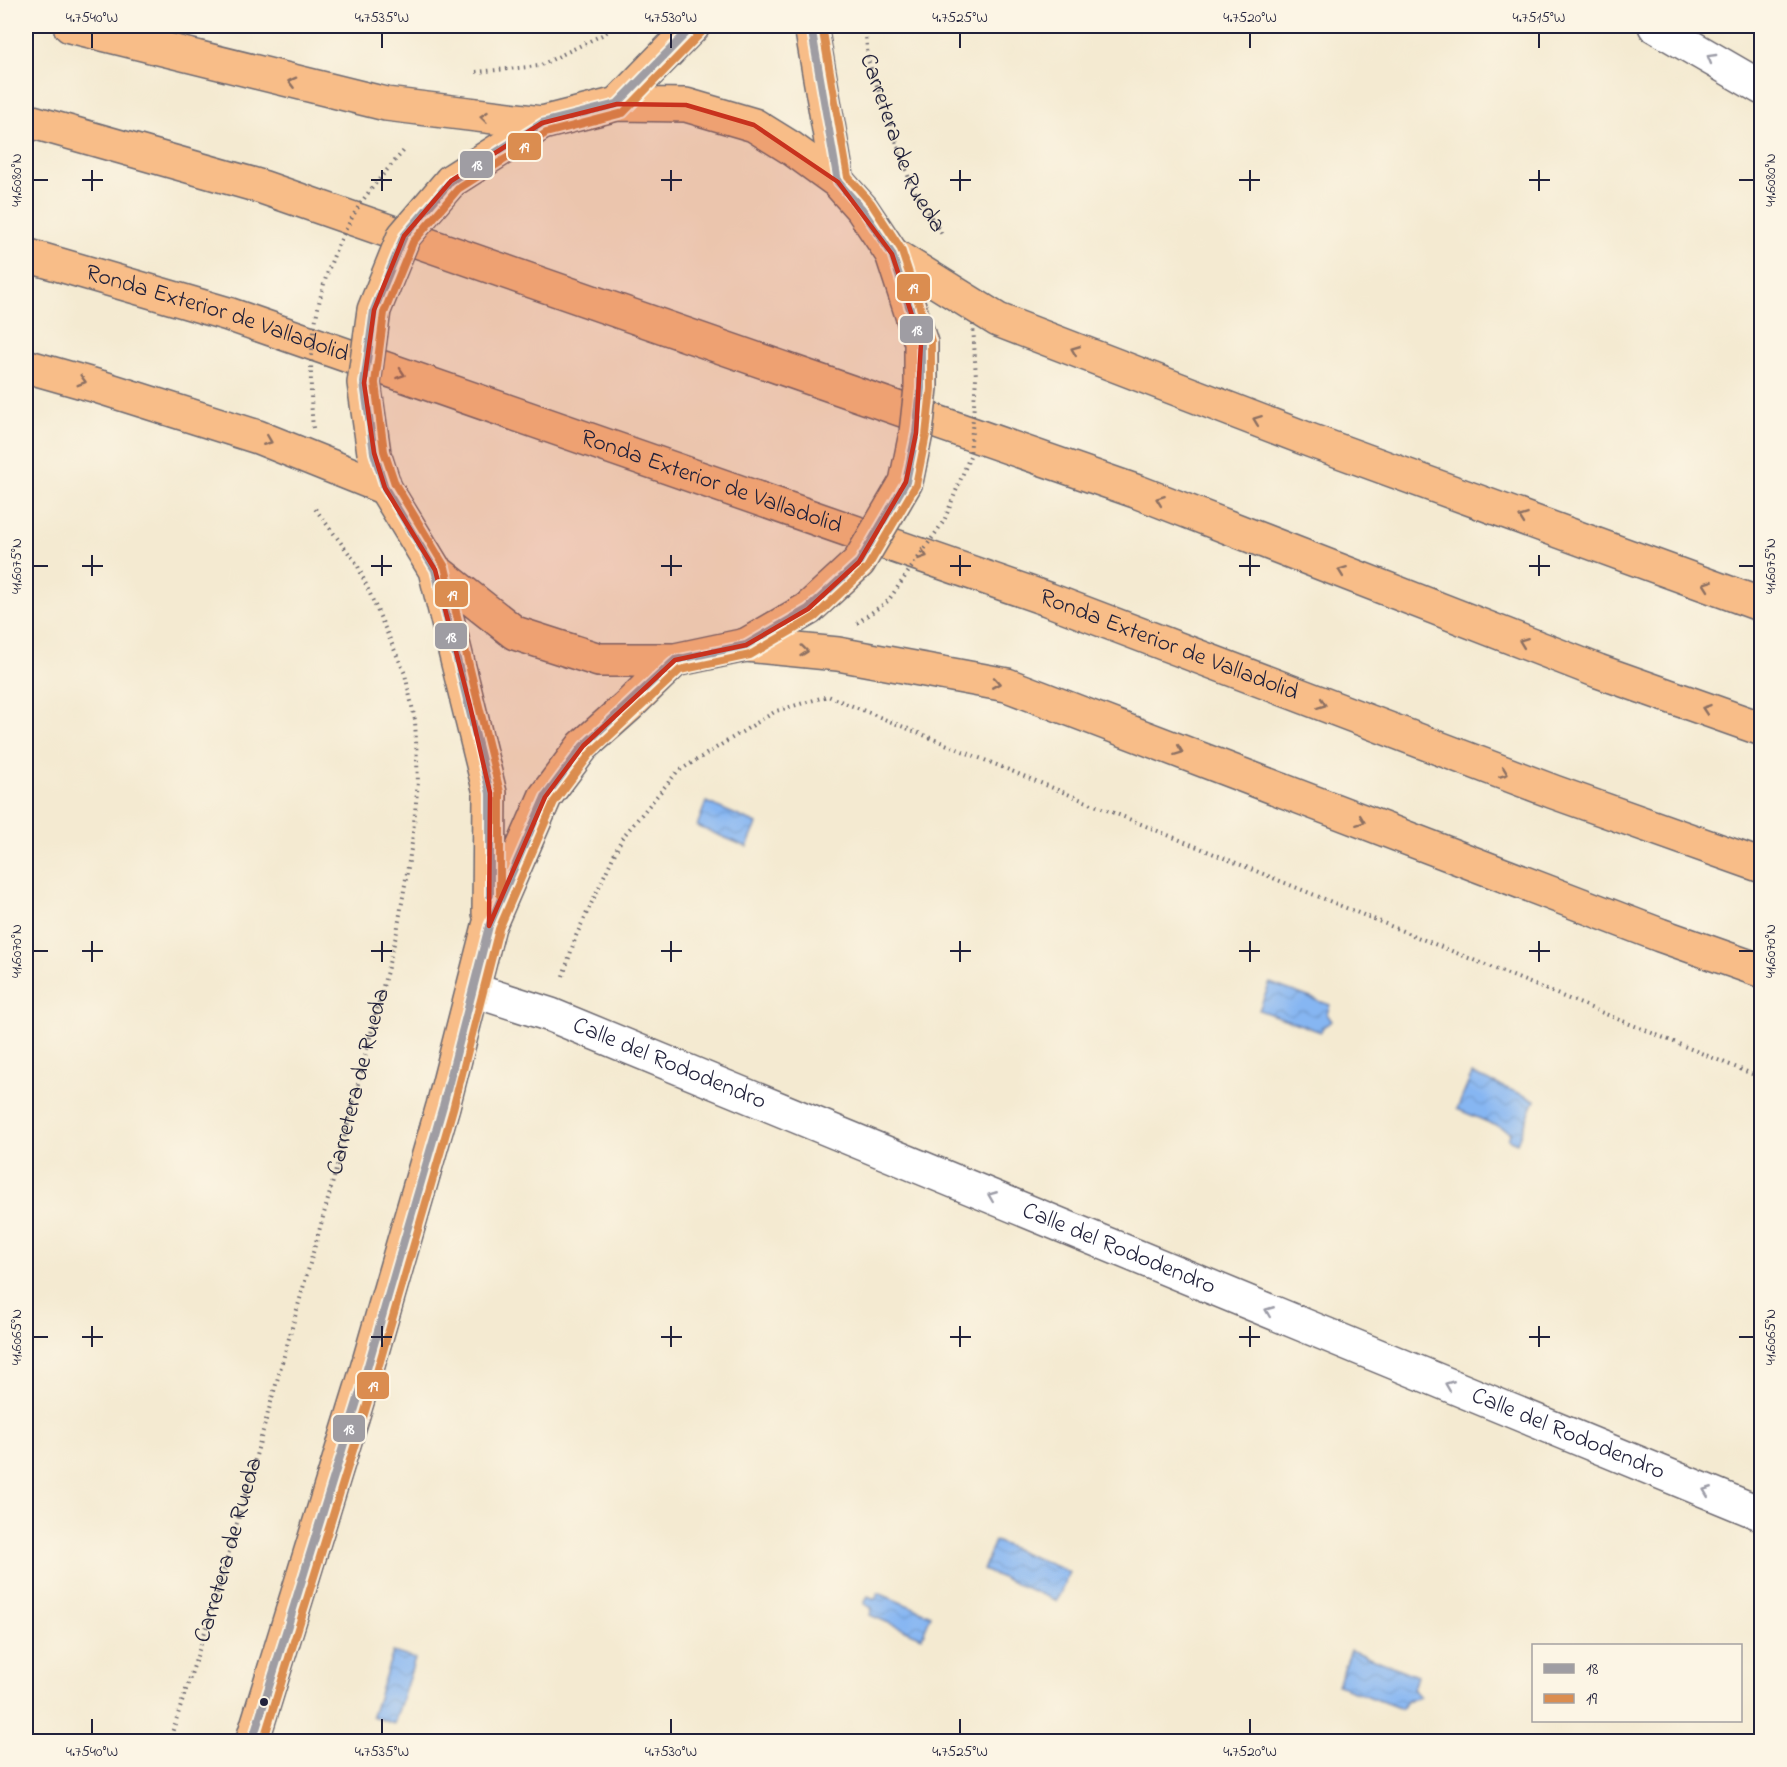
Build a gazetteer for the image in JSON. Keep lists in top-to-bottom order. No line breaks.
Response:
{"streets":{"main road":["Ronda Exterior de Valladolid"],"street":["Calle del Rododendro"],"path":["Carretera de Rueda"]},"one_way":["Calle del Rododendro"],"lines":["transit line 18","transit line 19"],"legend":["18","19"],"coordinates":["4.7540°W","4.7535°W","4.7530°W","4.7525°W","4.7520°W","4.7515°W","41.6080°N","41.6075°N","41.6070°N","41.6065°N"]}
